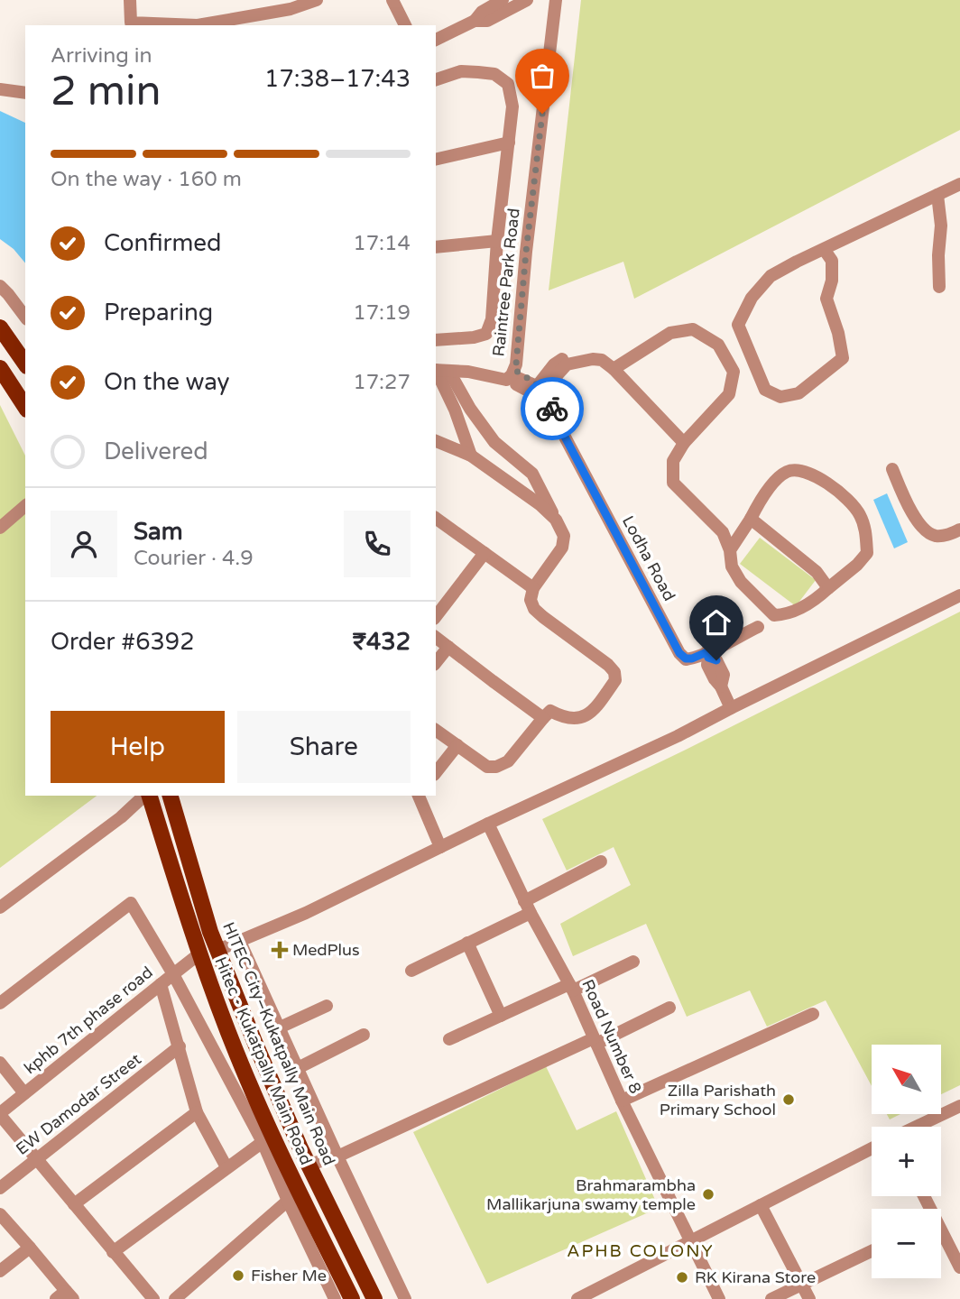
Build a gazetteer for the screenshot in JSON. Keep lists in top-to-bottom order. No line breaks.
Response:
{"streets":{"main road":["HITEC City–Kukatpally Main Road","Hitec - Kukatpally Main Road"],"street":["Raintree Park Road","Lodha Road","kphb 7th phase road","Road Number 8","EW Damodar Street"]},"crossings":[["kphb 7th phase road","Hitec - Kukatpally Main Road"]],"districts":["APHB COLONY"],"places":{"health":["MedPlus"],"other":["Zilla Parishath Primary School","Brahmarambha Mallikarjuna swamy temple","Fisher Me","RK Kirana Store"]},"north":"top left","page":{"heading":["2 min","Arriving in","17:38–17:43"],"panel":["Sam","Courier · 4.9","Order #6392","₹432"],"bar":"On the way · 160 m","list":[["Confirmed","17:14"],["Preparing","17:19"],["On the way","17:27"],"Delivered"],"buttons":["Help","Share"],"map_buttons":["+","−"]}}
